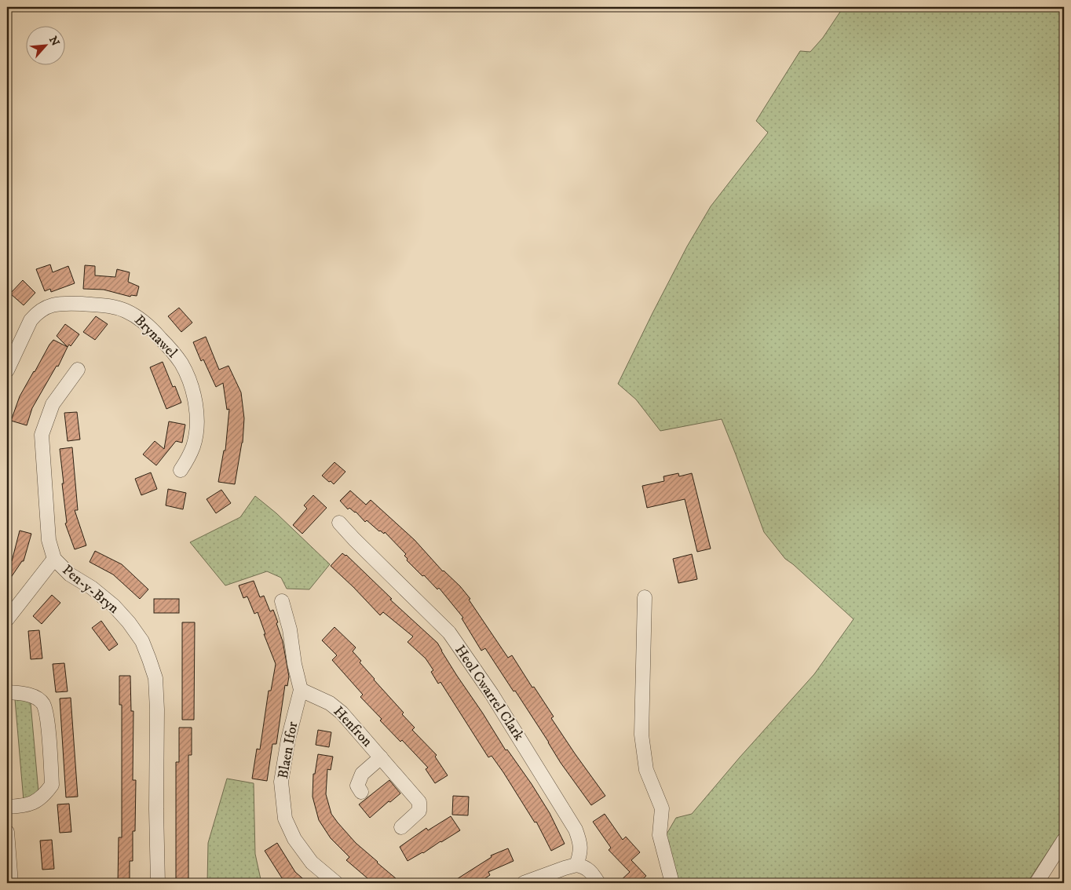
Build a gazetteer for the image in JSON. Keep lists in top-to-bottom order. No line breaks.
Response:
{"streets":{"street":["Brynawel","Pen-y-Bryn","Heol Cwarrel Clark","Henfron","Blaen Ifor"]},"crossings":[["Henfron","Blaen Ifor"]],"north":"top right"}
